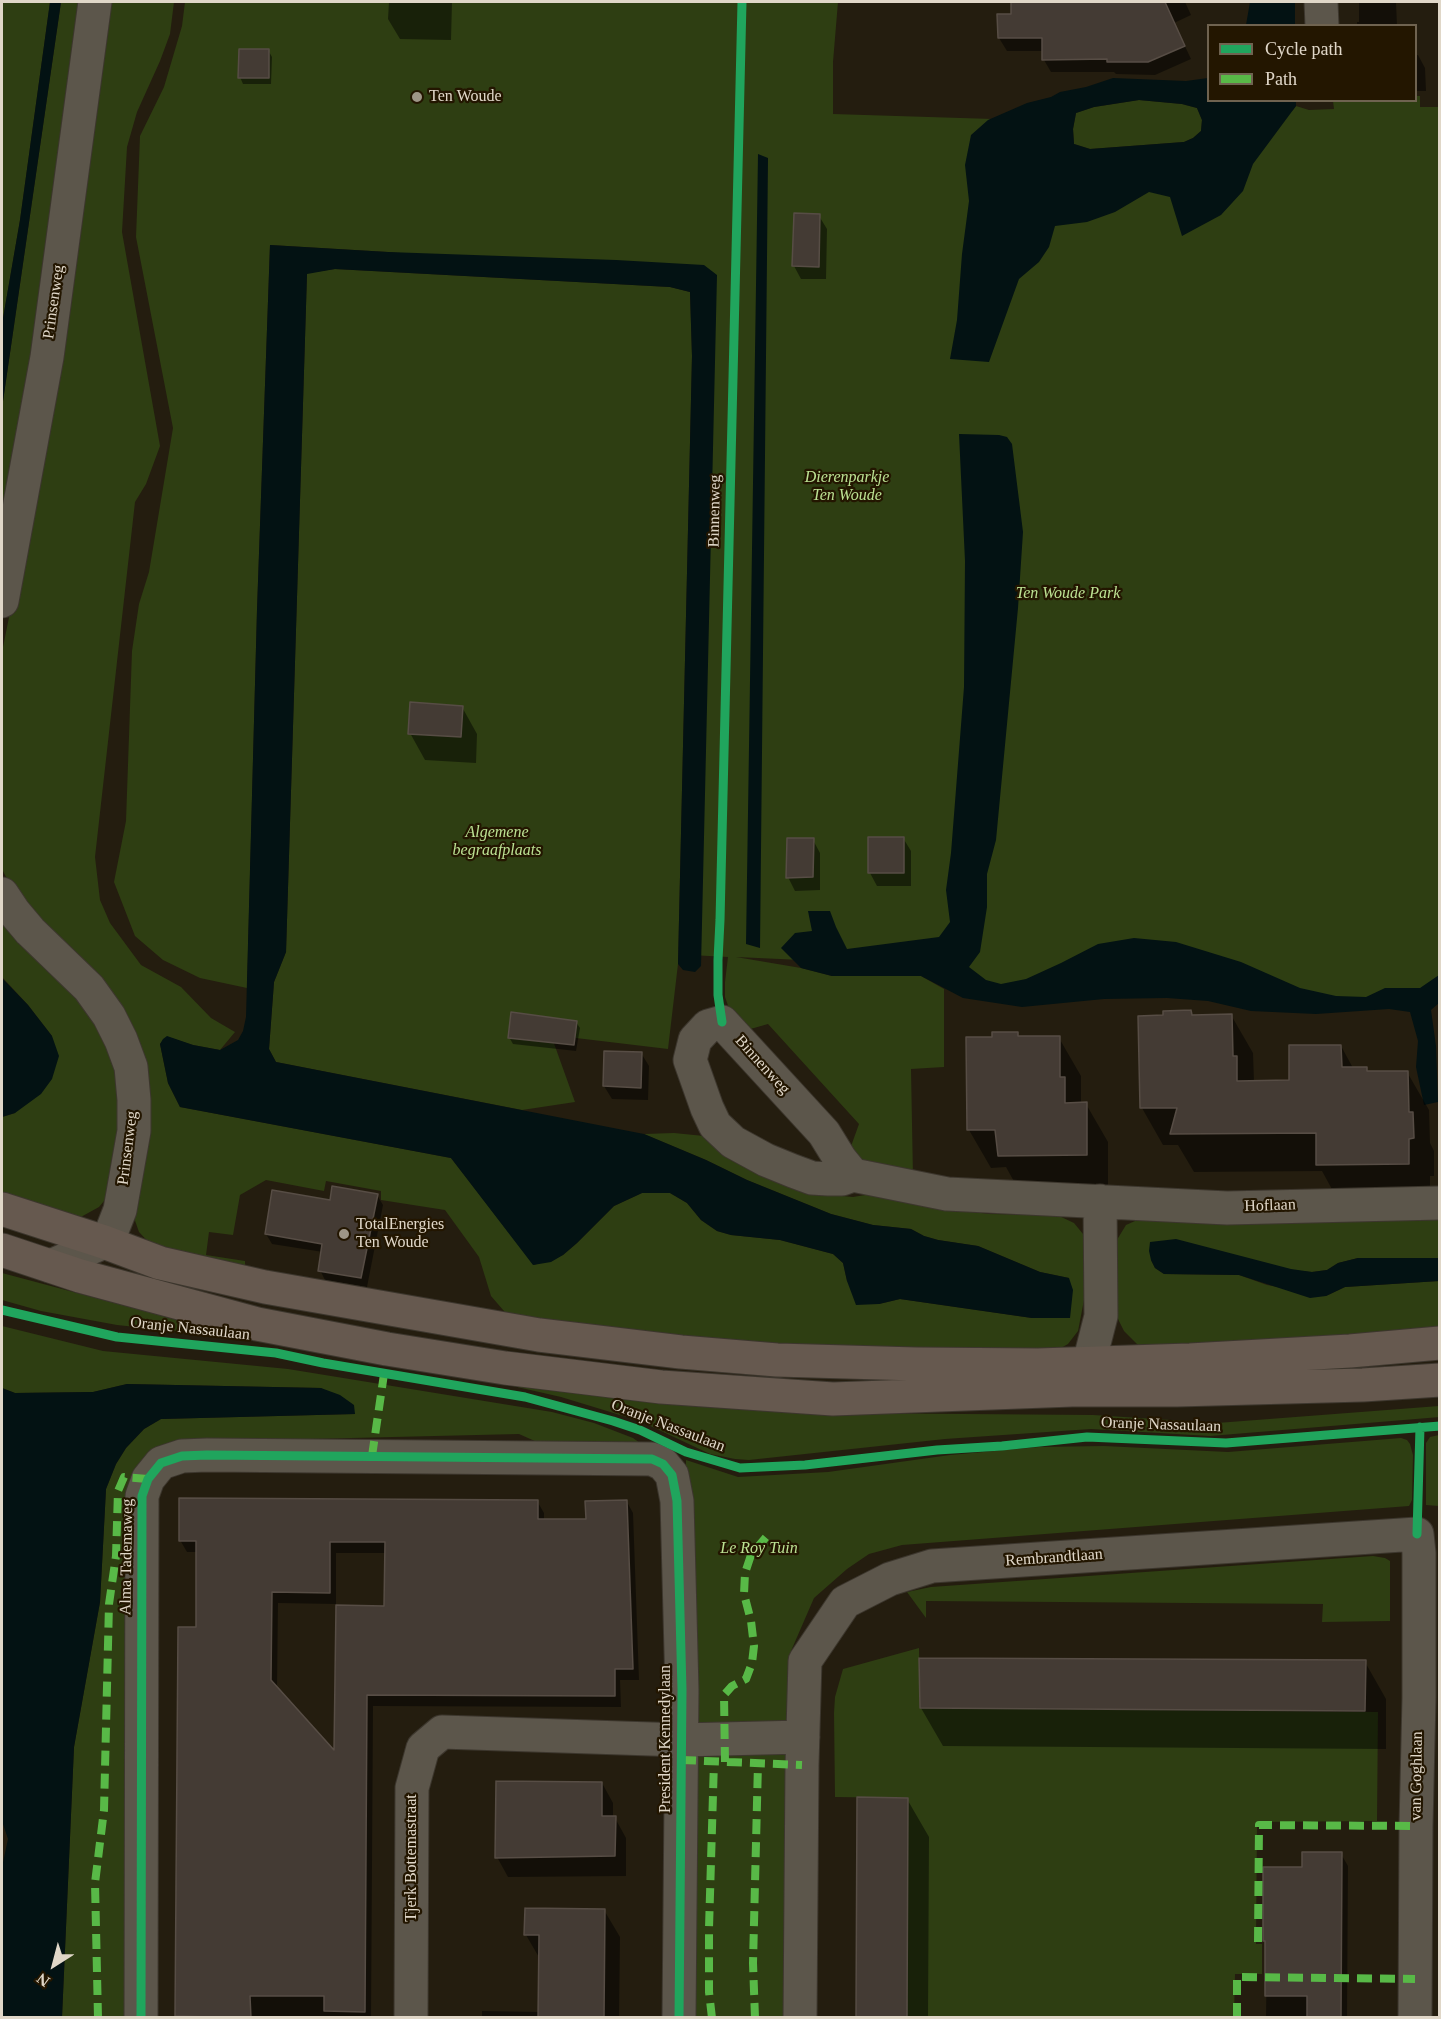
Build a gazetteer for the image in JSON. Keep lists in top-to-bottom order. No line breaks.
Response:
{"streets":{"main road":["Oranje Nassaulaan"],"street":["Prinsenweg","Binnenweg","Hoflaan","Alma Tademaweg","Rembrandtlaan","President Kennedylaan","van Goghlaan","Tjerk Bottemastraat"]},"crossings":[["Binnenweg","Hoflaan"],["Alma Tademaweg","President Kennedylaan"],["Rembrandtlaan","President Kennedylaan"],["Rembrandtlaan","van Goghlaan"],["President Kennedylaan","Tjerk Bottemastraat"]],"parks":["Dierenparkje Ten Woude","Ten Woude Park","Algemene begraafplaats","Le Roy Tuin"],"places":["Ten Woude","TotalEnergies Ten Woude"],"legend":["Cycle path","Path"],"north":"bottom left"}
